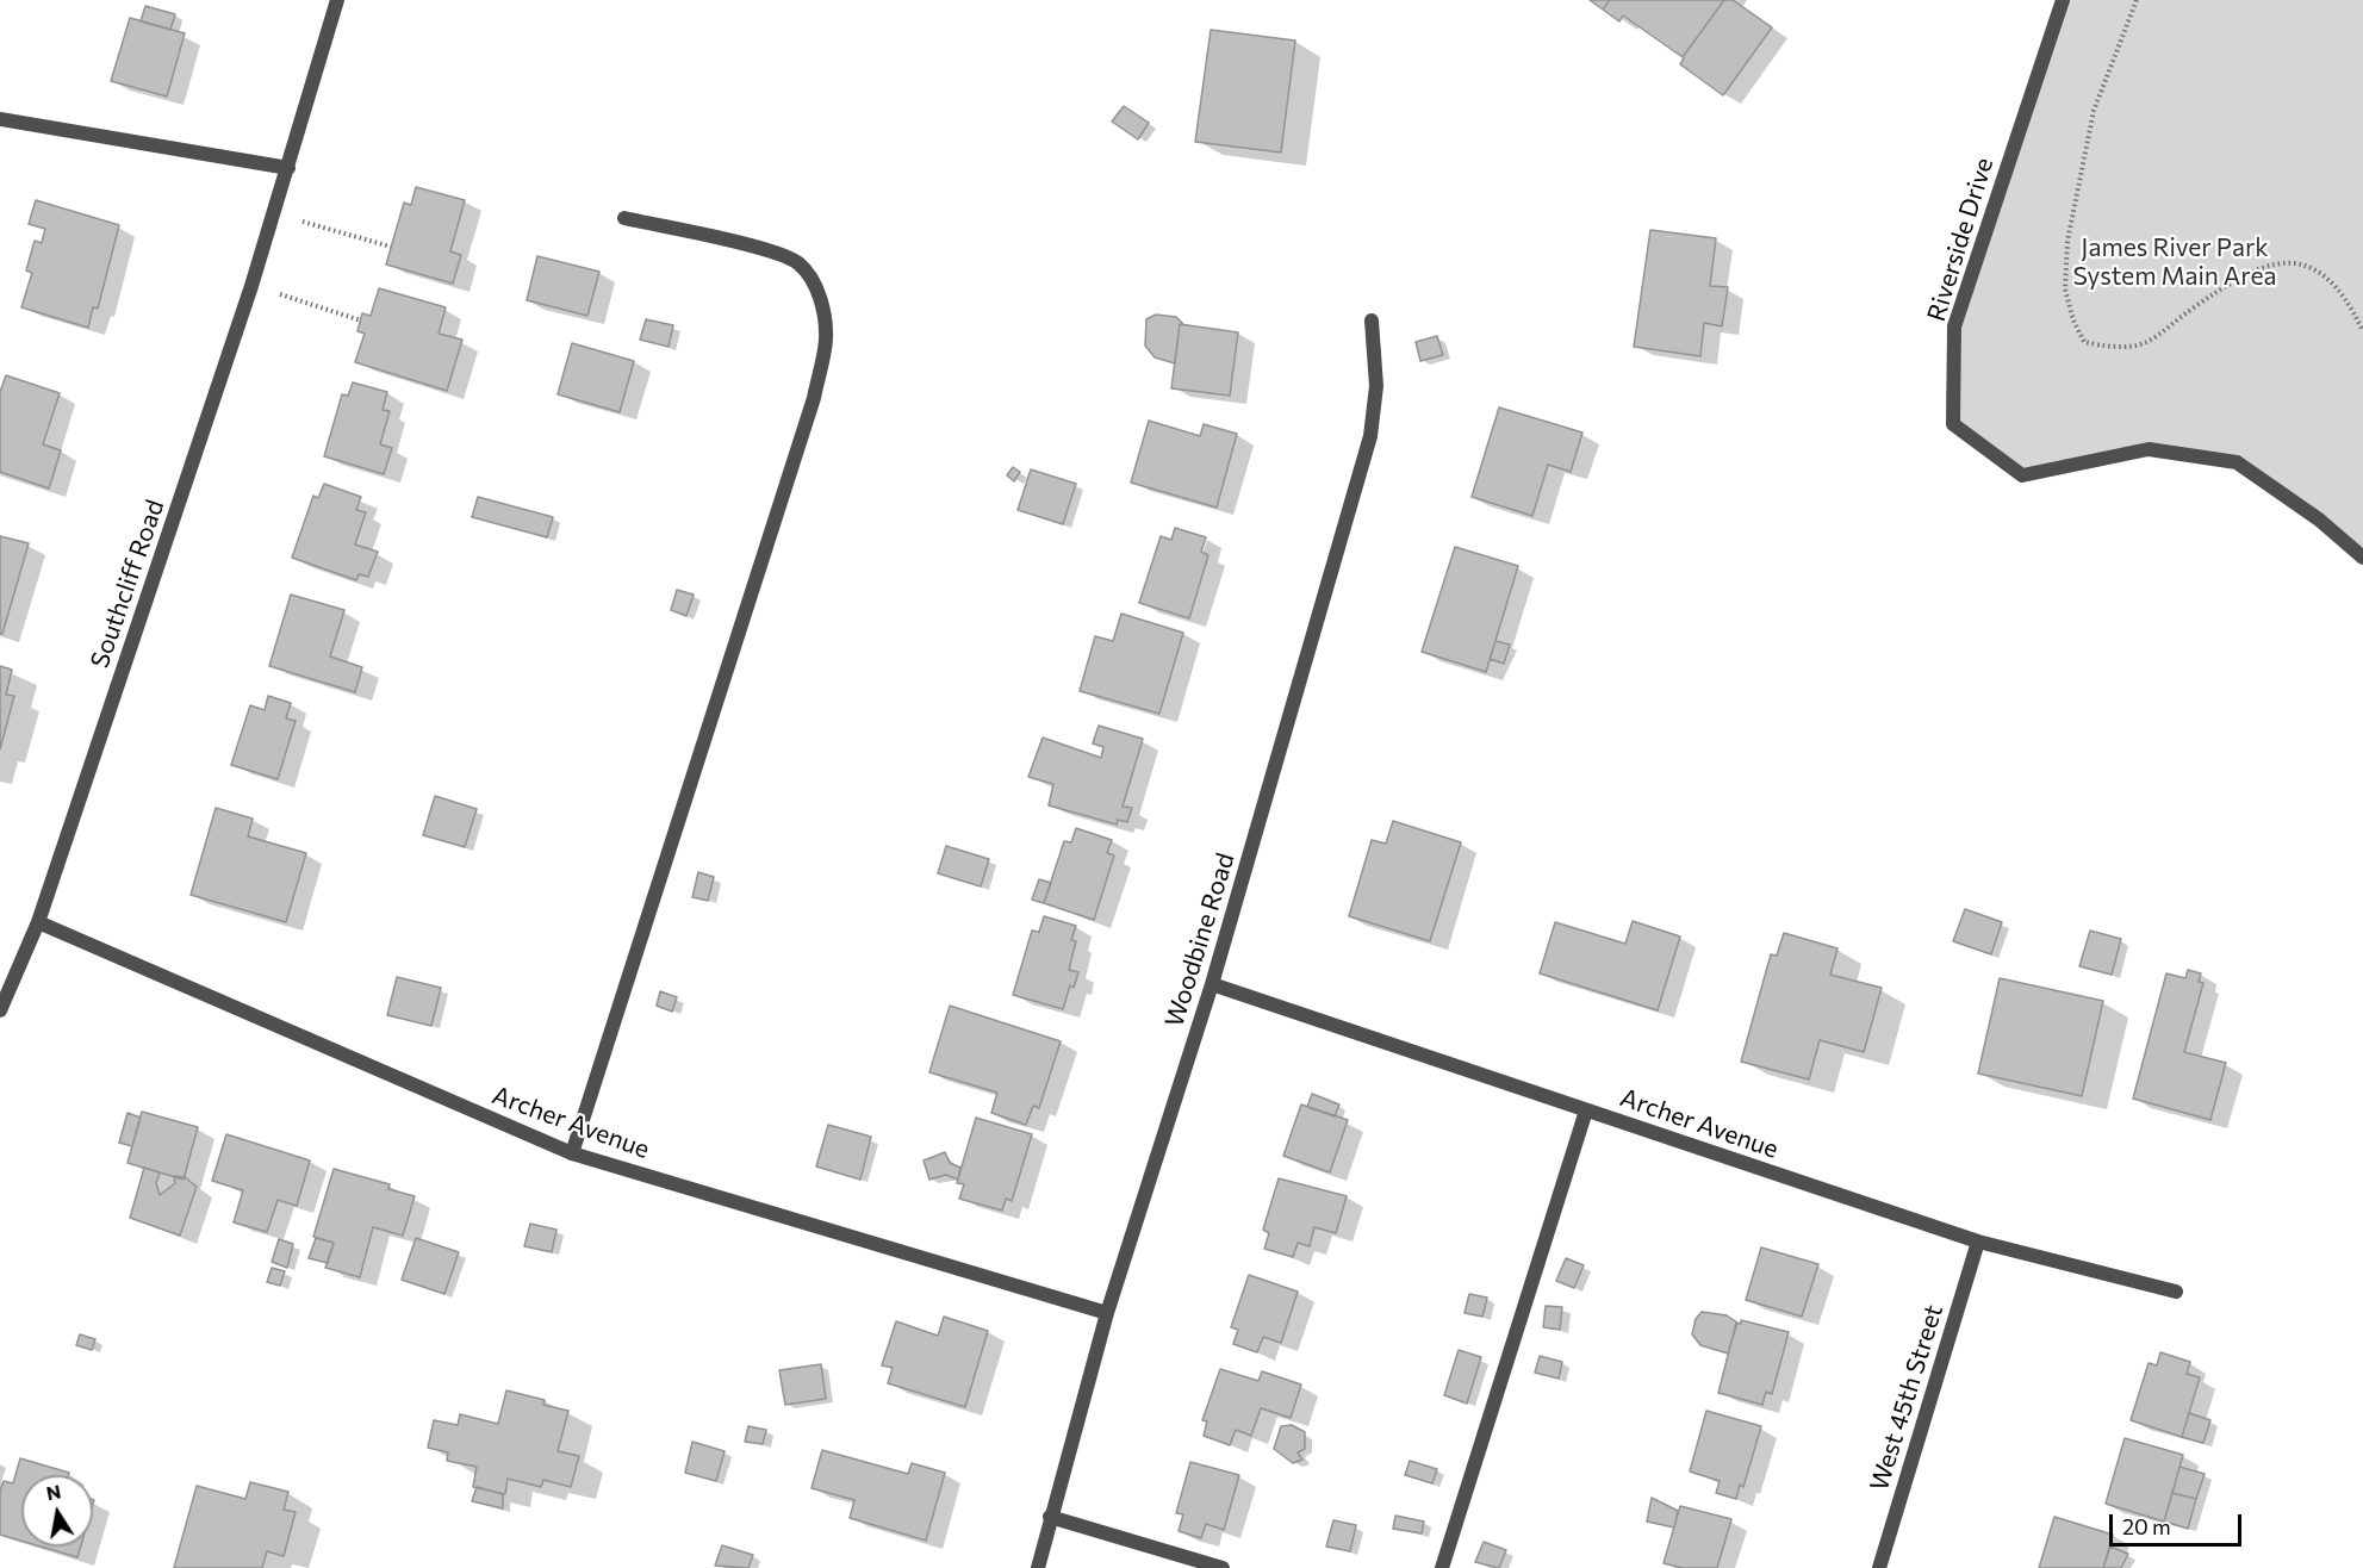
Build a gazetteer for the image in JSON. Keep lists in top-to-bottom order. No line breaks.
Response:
{"streets":{"street":["Riverside Drive","Southcliff Road","Woodbine Road","Archer Avenue","West 45th Street"]},"crossings":[["Southcliff Road","Archer Avenue"],["Woodbine Road","Archer Avenue"],["Archer Avenue","West 45th Street"]],"parks":["James River Park System Main Area"],"scale_bar":"20 m","north":"top"}
